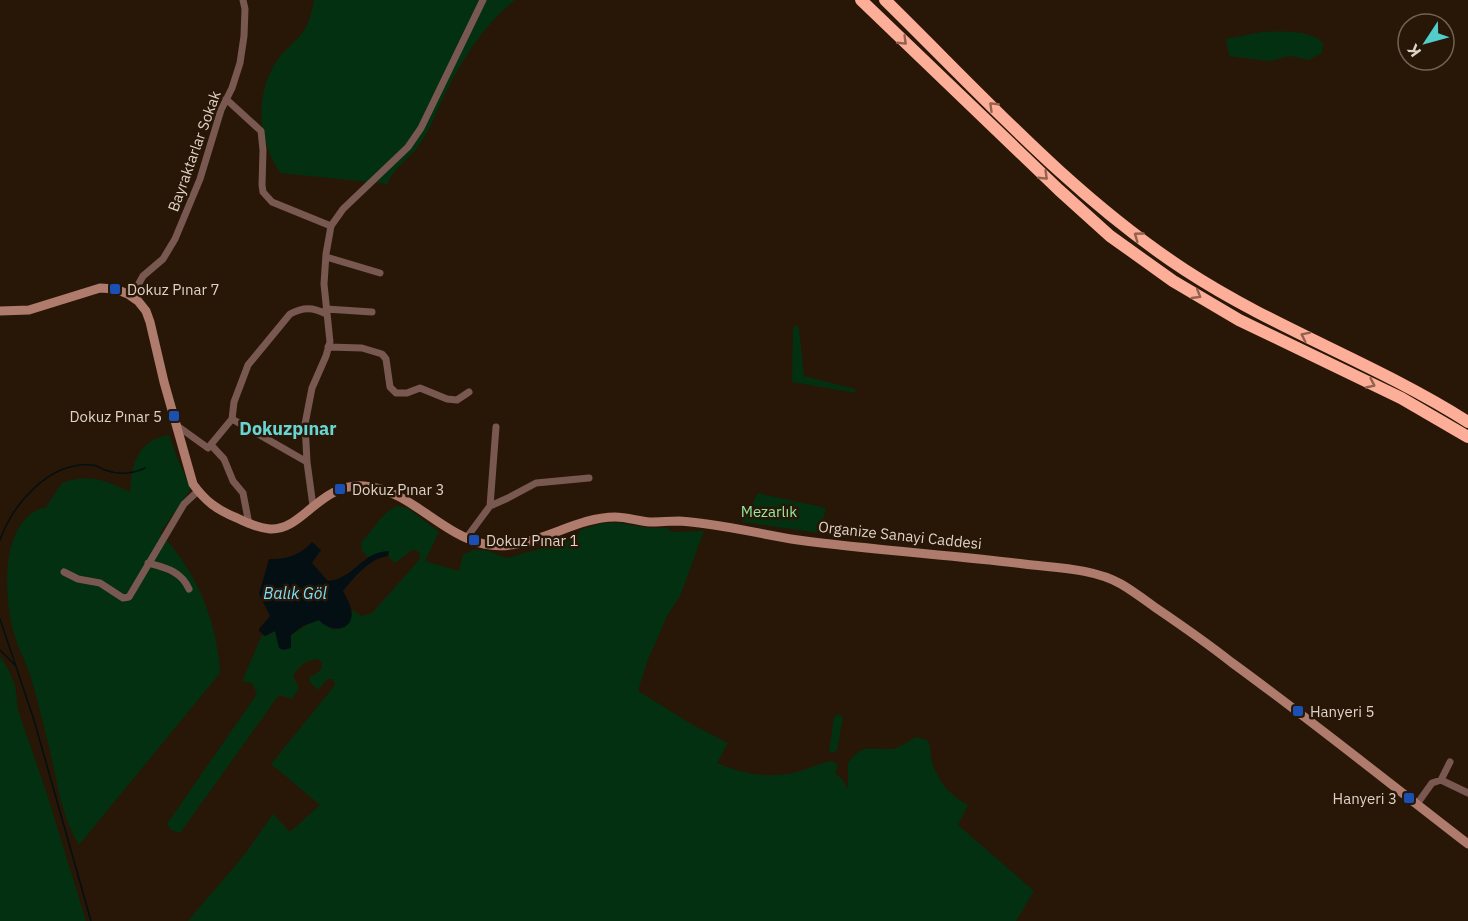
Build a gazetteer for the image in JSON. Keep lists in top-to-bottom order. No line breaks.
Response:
{"streets":{"street":["Bayraktarlar Sokak","Organize Sanayi Caddesi"]},"crossings":[["Bayraktarlar Sokak","Organize Sanayi Caddesi"]],"districts":["Dokuzpınar"],"water":["Balık Göl"],"parks":["Mezarlık"],"places":{"transit":["Dokuz Pınar 7","Dokuz Pınar 5","Dokuz Pınar 3","Dokuz Pınar 1","Hanyeri 5","Hanyeri 3"]},"north":"bottom left"}
